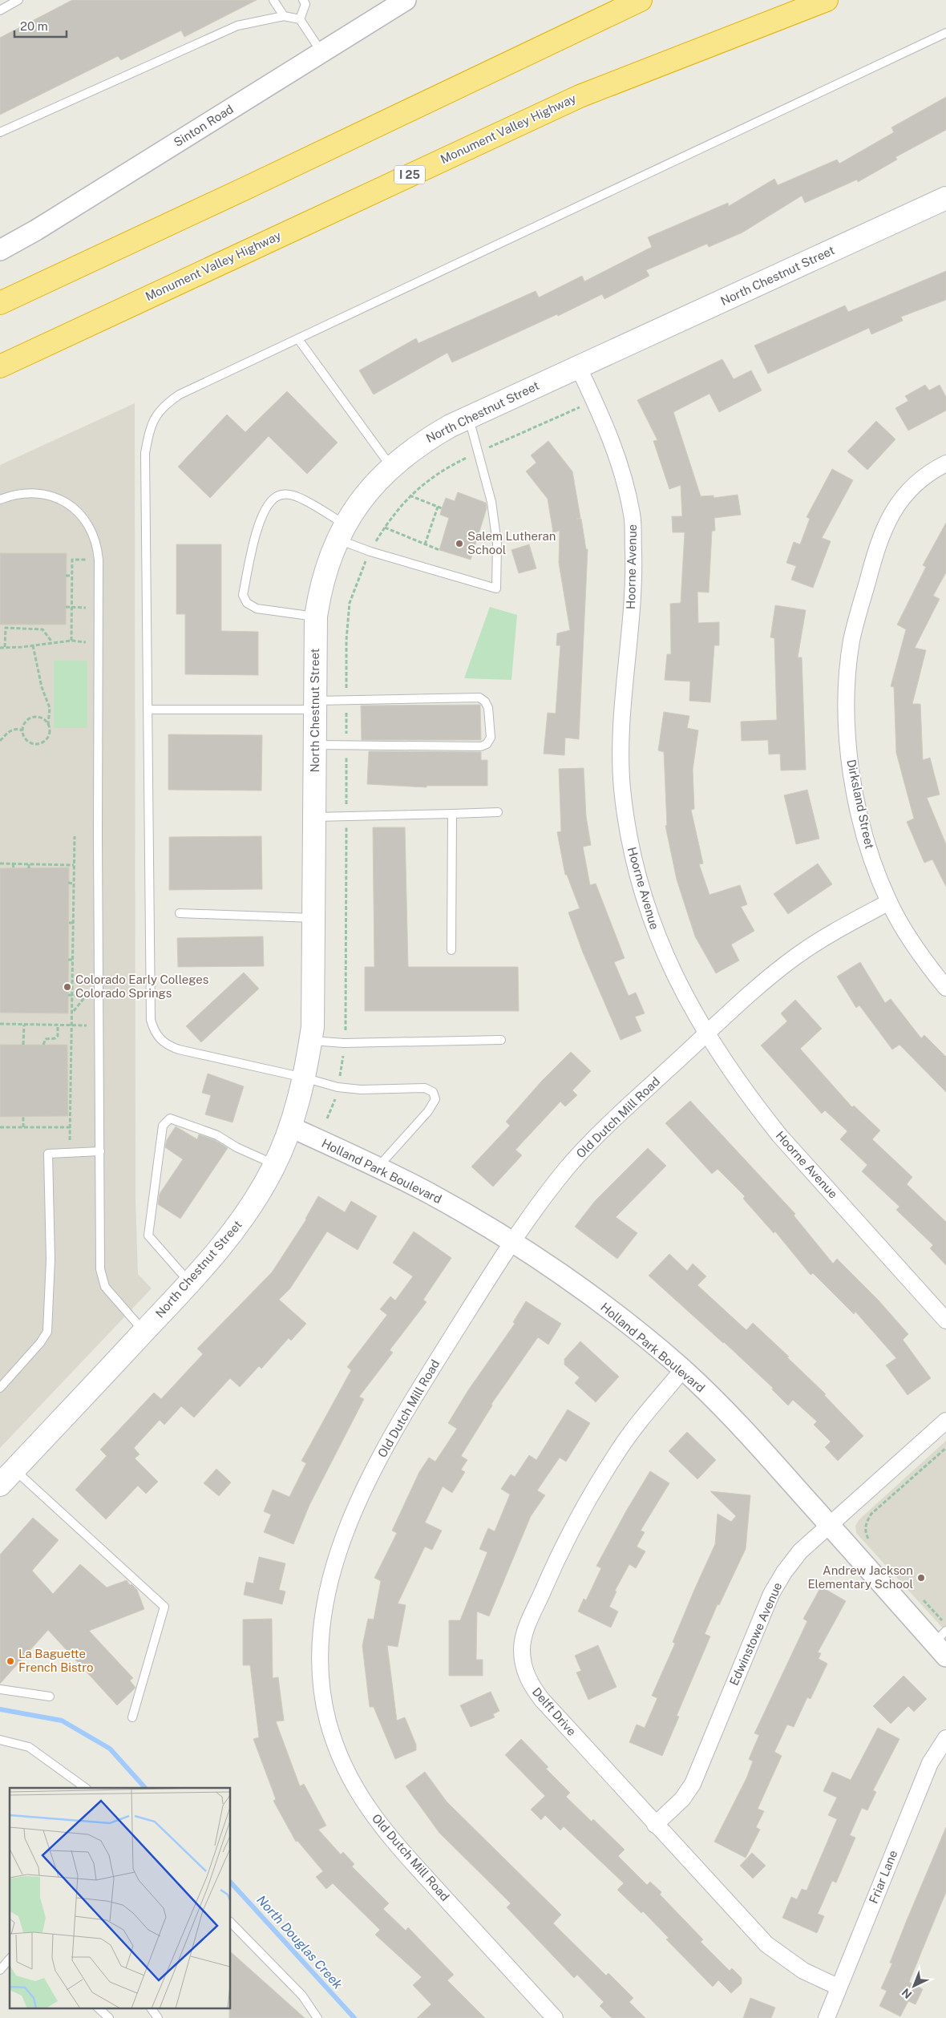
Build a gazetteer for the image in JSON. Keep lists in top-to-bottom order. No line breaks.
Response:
{"streets":{"highway":["Monument Valley Highway","I 25"],"main road":["North Chestnut Street"],"street":["Sinton Road","Hoorne Avenue","Dirksland Street","Old Dutch Mill Road","Holland Park Boulevard","Edwinstowe Avenue","Delft Drive","Friar Lane"]},"crossings":[["North Chestnut Street","Hoorne Avenue"],["North Chestnut Street","Holland Park Boulevard"],["Hoorne Avenue","Old Dutch Mill Road"],["Dirksland Street","Old Dutch Mill Road"],["Old Dutch Mill Road","Holland Park Boulevard"],["Holland Park Boulevard","Edwinstowe Avenue"],["Holland Park Boulevard","Delft Drive"],["Edwinstowe Avenue","Delft Drive"],["Delft Drive","Friar Lane"]],"water":["North Douglas Creek"],"places":["Salem Lutheran School","Colorado Early Colleges Colorado Springs","Andrew Jackson Elementary School","La Baguette French Bistro"],"scale_bar":"20 m","north":"bottom left"}
